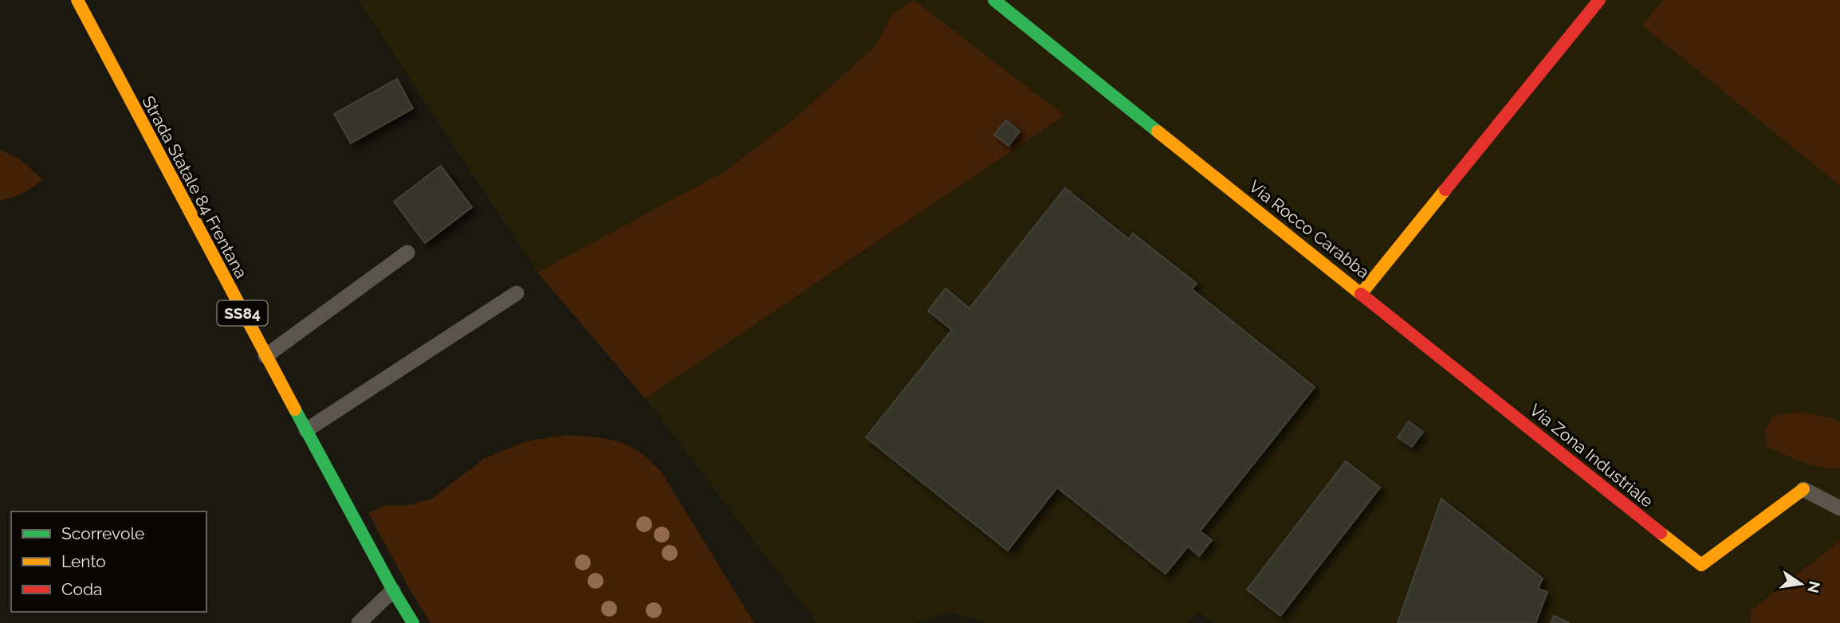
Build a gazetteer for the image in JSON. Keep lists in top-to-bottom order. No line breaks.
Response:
{"streets":{"street":["Strada Statale 84 Frentana","Via Rocco Carabba","SS84","Via Zona Industriale"]},"crossings":[["Via Rocco Carabba","Via Zona Industriale"]],"legend":["Scorrevole","Lento","Coda"],"north":"right"}
